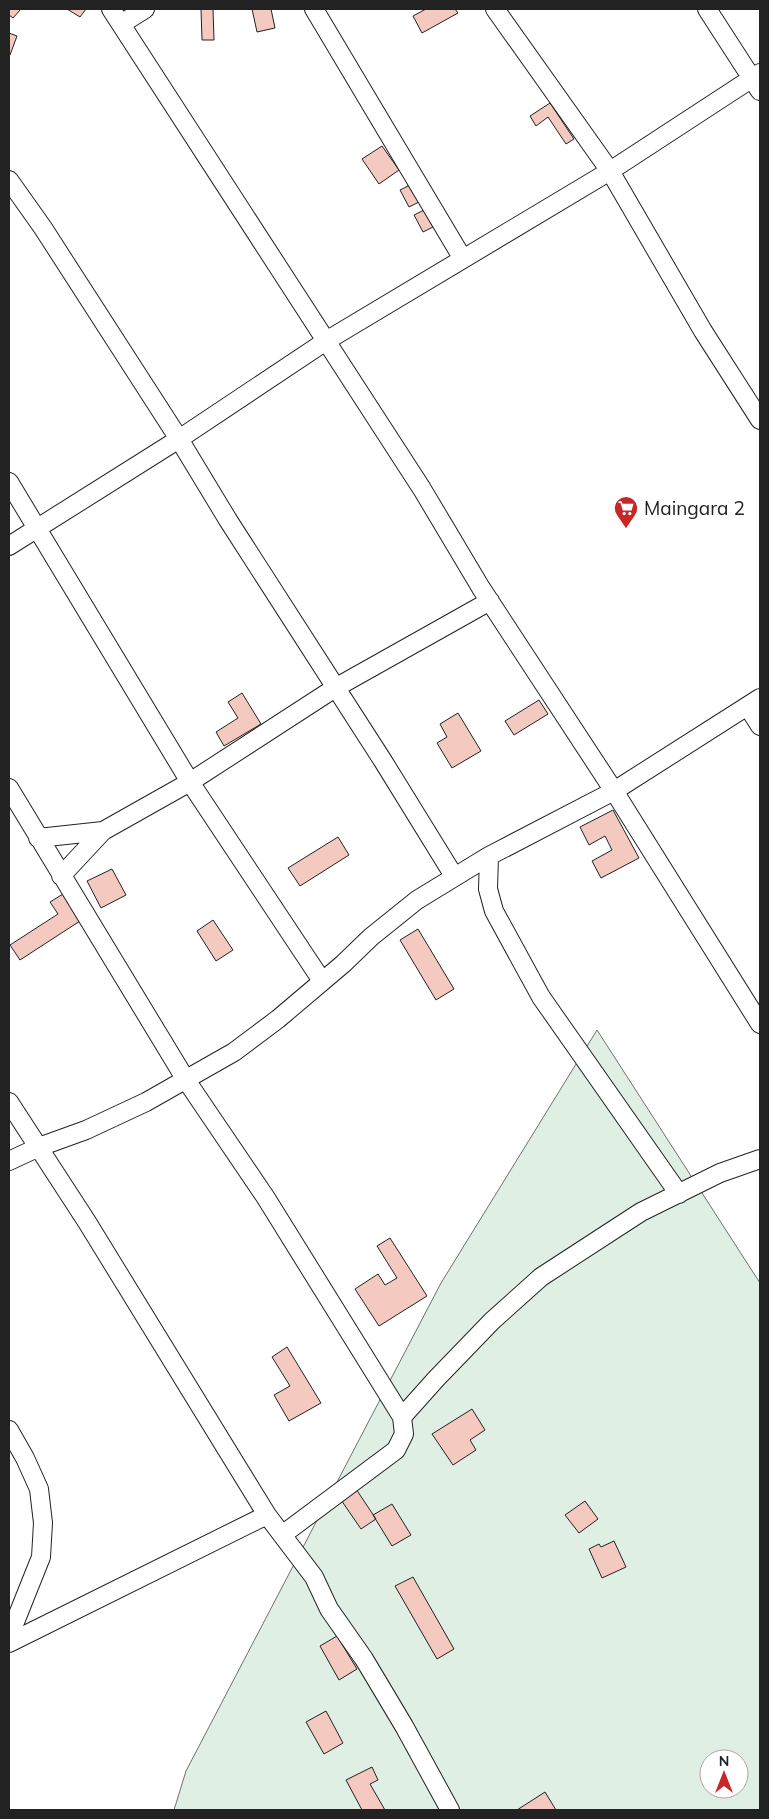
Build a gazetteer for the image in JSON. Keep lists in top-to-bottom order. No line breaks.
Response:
{"places":{"supermarket":["Maingara 2"]},"north":"top"}
